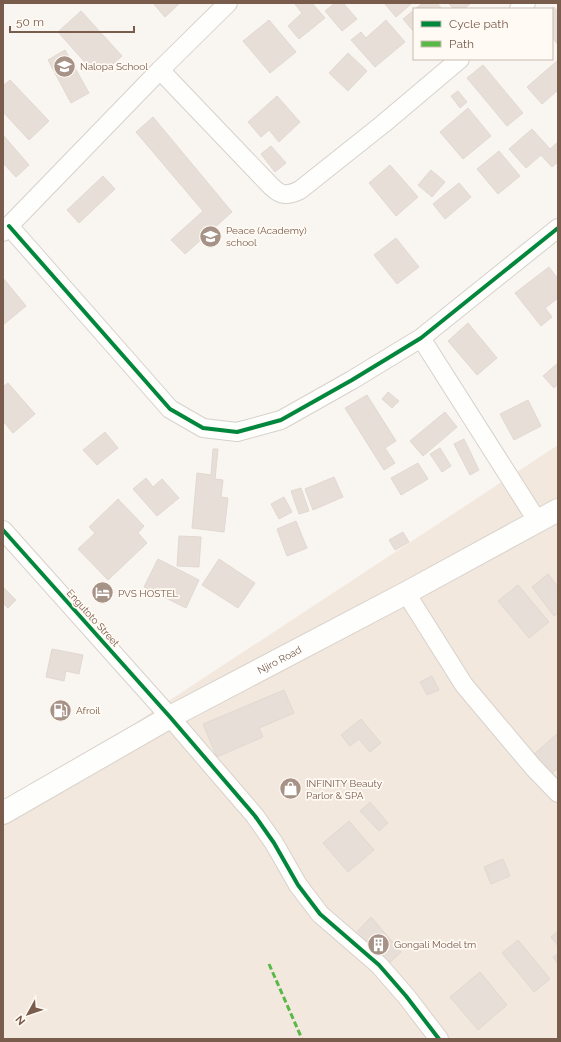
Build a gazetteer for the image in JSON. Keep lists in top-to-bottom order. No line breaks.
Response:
{"streets":{"street":["Engutoto Street","Njiro Road"]},"crossings":[["Engutoto Street","Njiro Road"]],"places":{"school or university":["Nalopa School","Peace (Academy) school"],"hotel":["PVS HOSTEL"],"fuel station":["Afroil"],"shop":["INFINITY Beauty Parlor & SPA"],"building":["Gongali Model tm"]},"legend":["Cycle path","Path"],"scale_bar":"50 m","north":"bottom left"}
